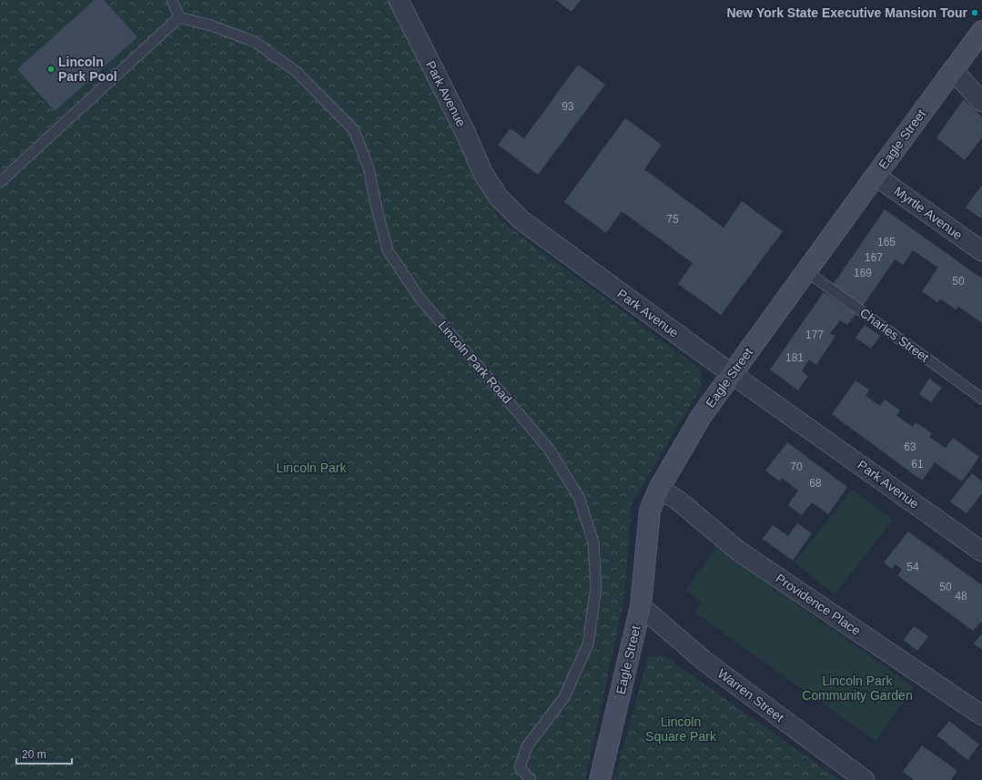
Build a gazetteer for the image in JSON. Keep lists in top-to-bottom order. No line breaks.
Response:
{"streets":{"street":["Park Avenue","Eagle Street","Myrtle Avenue","Providence Place","Warren Street"],"lane":["Charles Street","Lincoln Park Road"]},"crossings":[["Park Avenue","Eagle Street"],["Eagle Street","Myrtle Avenue"],["Eagle Street","Charles Street"],["Eagle Street","Providence Place"],["Eagle Street","Warren Street"]],"parks":["Lincoln Park","Lincoln Park Community Garden","Lincoln Square Park"],"places":["New York State Executive Mansion Tour","Lincoln Park Pool"],"house_numbers":["93","75","165","167","169","50","177","181","63","61","70","68","54","50","48"],"scale_bar":"20 m"}
